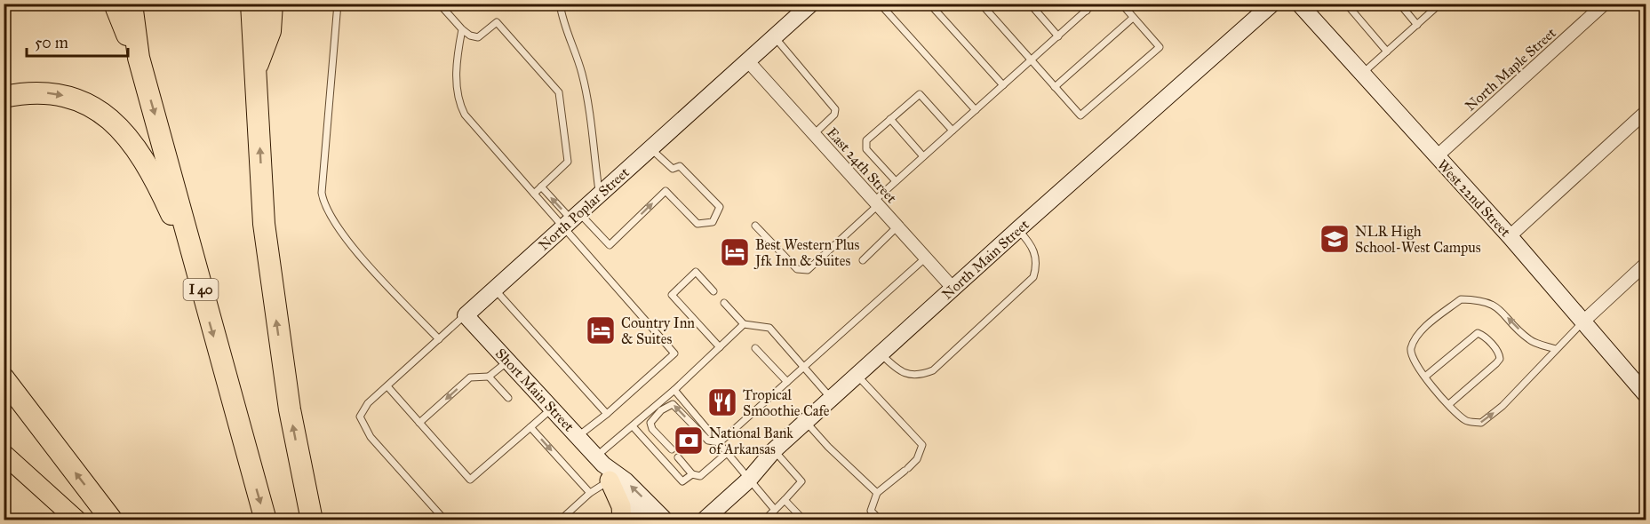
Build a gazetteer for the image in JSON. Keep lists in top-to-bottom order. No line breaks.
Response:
{"streets":{"highway":["I 40"],"street":["North Maple Street","East 24th Street","West 22nd Street","North Poplar Street","North Main Street","Short Main Street"]},"crossings":[["North Maple Street","West 22nd Street"],["East 24th Street","North Poplar Street"],["East 24th Street","North Main Street"],["North Poplar Street","Short Main Street"]],"places":{"school or university":["NLR High School-West Campus"],"hotel":["Best Western Plus Jfk Inn & Suites","Country Inn & Suites"],"restaurant":["Tropical Smoothie Cafe"],"bank":["National Bank of Arkansas"]},"scale_bar":"50 m"}
